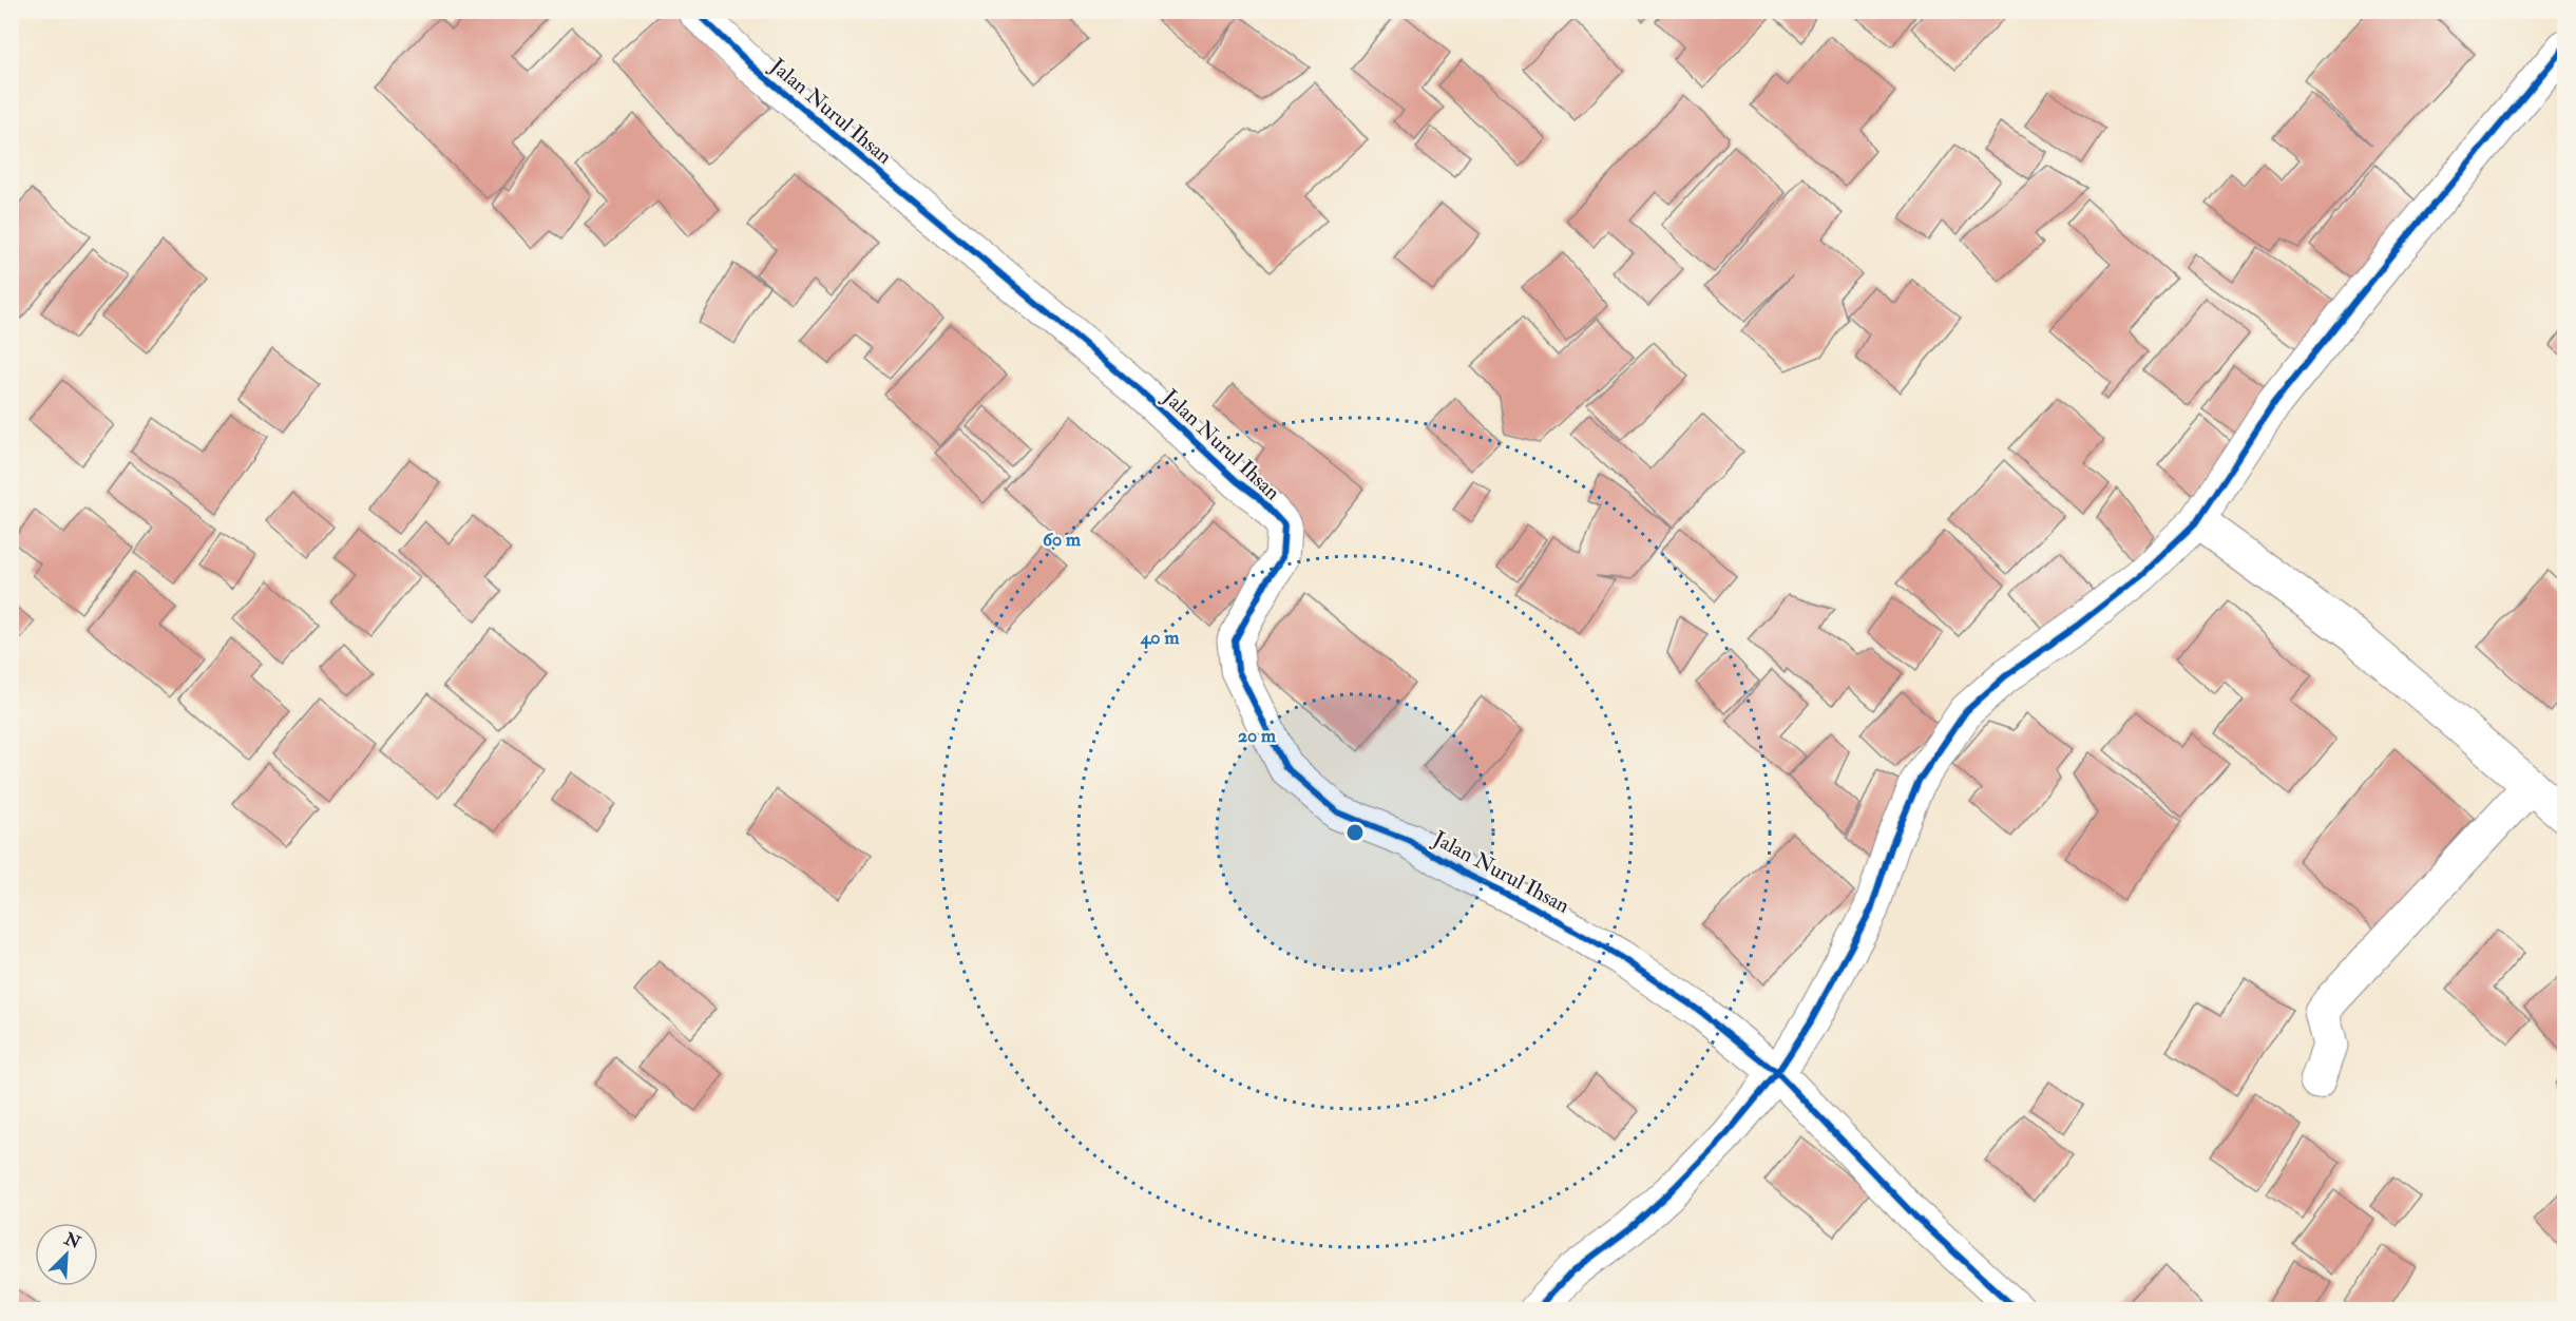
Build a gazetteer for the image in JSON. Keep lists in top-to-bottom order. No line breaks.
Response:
{"streets":{"street":["Jalan Nurul Ihsan"]},"north":"top right","rings":["60 m","40 m","20 m"]}
